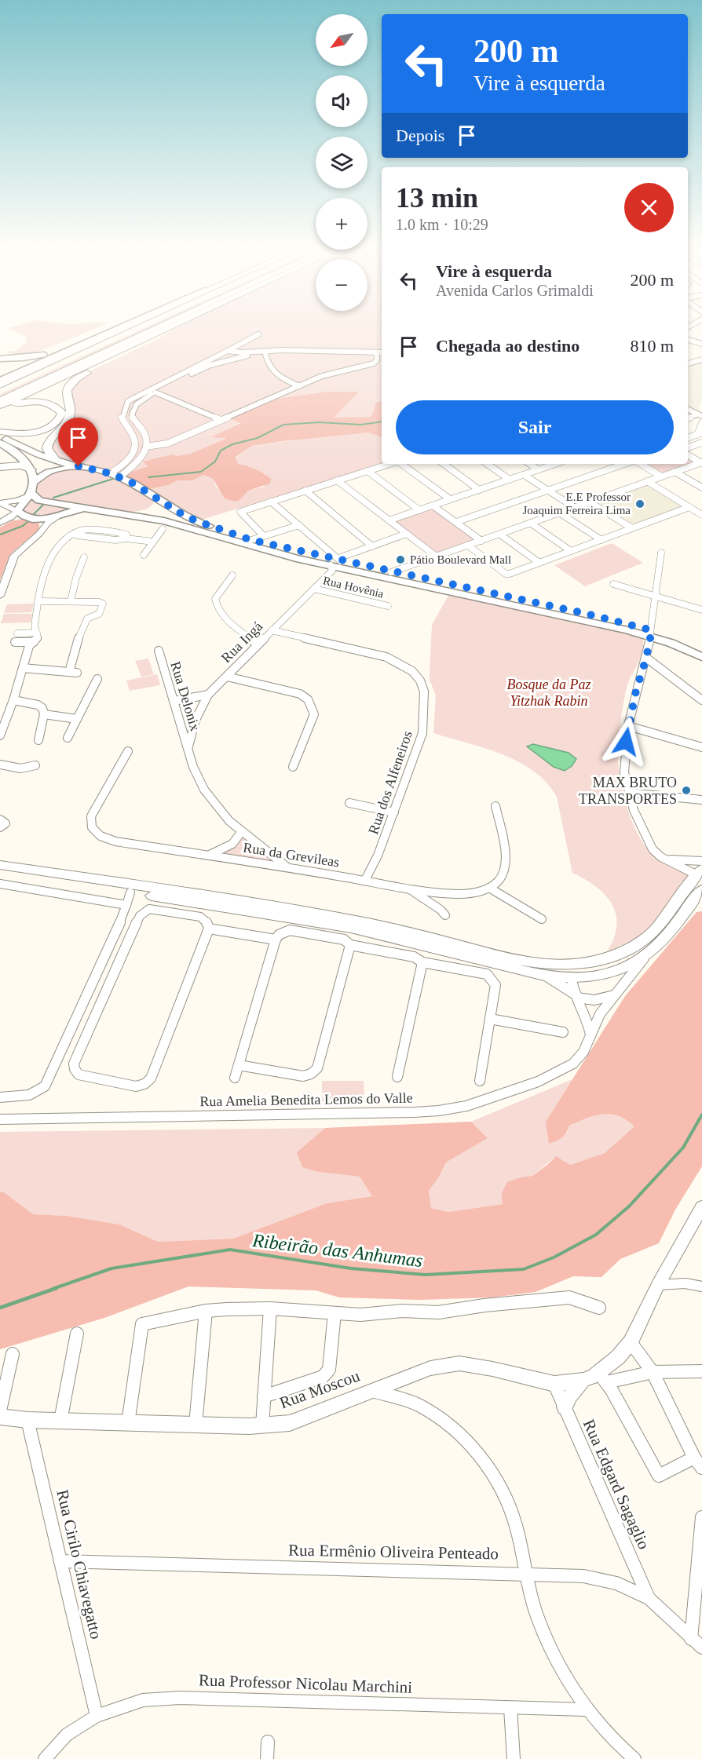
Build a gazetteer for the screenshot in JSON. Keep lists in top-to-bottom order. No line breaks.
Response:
{"streets":{"street":["Rua Hovênia","Rua Ingá","Rua Delonix","Rua dos Alfeneiros","Rua da Grevileas","Rua Amelia Benedita Lemos do Valle","Rua Moscou","Rua Edgard Sagaglio","Rua Ermênio Oliveira Penteado","Rua Cirilo Chiavegatto","Rua Professor Nicolau Marchini"]},"crossings":[["Rua Hovênia","Rua Ingá"],["Rua Ingá","Rua Delonix"],["Rua Ingá","Rua dos Alfeneiros"],["Rua Delonix","Rua da Grevileas"],["Rua dos Alfeneiros","Rua da Grevileas"],["Rua Moscou","Rua Edgard Sagaglio"],["Rua Moscou","Rua Cirilo Chiavegatto"],["Rua Edgard Sagaglio","Rua Ermênio Oliveira Penteado"],["Rua Ermênio Oliveira Penteado","Rua Cirilo Chiavegatto"],["Rua Cirilo Chiavegatto","Rua Professor Nicolau Marchini"]],"water":["Ribeirão das Anhumas"],"parks":["Bosque da Paz Yitzhak Rabin"],"places":["E.E Professor Joaquim Ferreira Lima","Pátio Boulevard Mall","MAX BRUTO TRANSPORTES"],"north":"bottom left","page":{"map_buttons":["+","−"],"turn":["200 m","Vire à esquerda"],"then":"Depois","heading":["13 min","1.0 km · 10:29"],"list":[{"name":"Vire à esquerda","note":"Avenida Carlos Grimaldi","value":"200 m"},{"name":"Chegada ao destino","value":"810 m"}],"buttons":"Sair"}}
